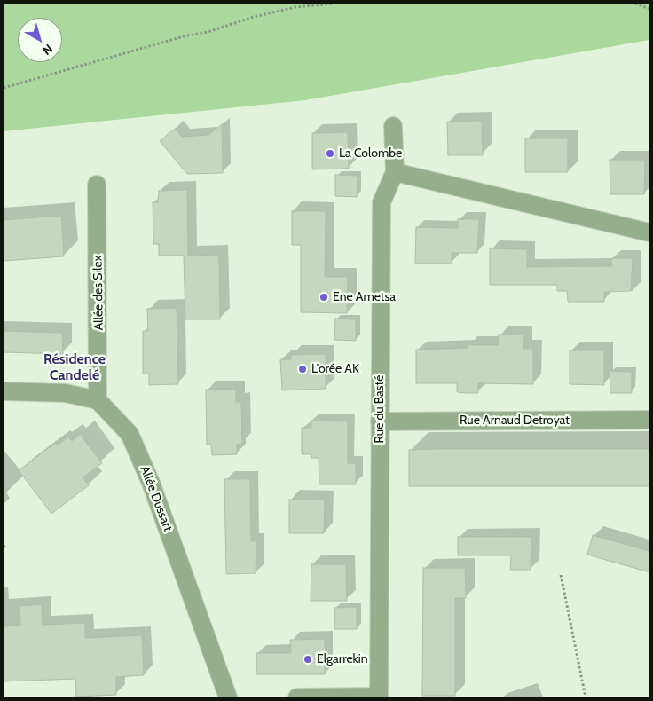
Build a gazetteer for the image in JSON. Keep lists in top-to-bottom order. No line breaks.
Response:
{"streets":{"street":["Allée des Silex","Rue du Basté","Rue Arnaud Detroyat","Allée Dussart"]},"crossings":[["Allée des Silex","Allée Dussart"],["Rue du Basté","Rue Arnaud Detroyat"]],"districts":["Résidence Candelé"],"places":["La Colombe","Ene Ametsa","L'orée AK","Elgarrekin"],"north":"bottom right"}
